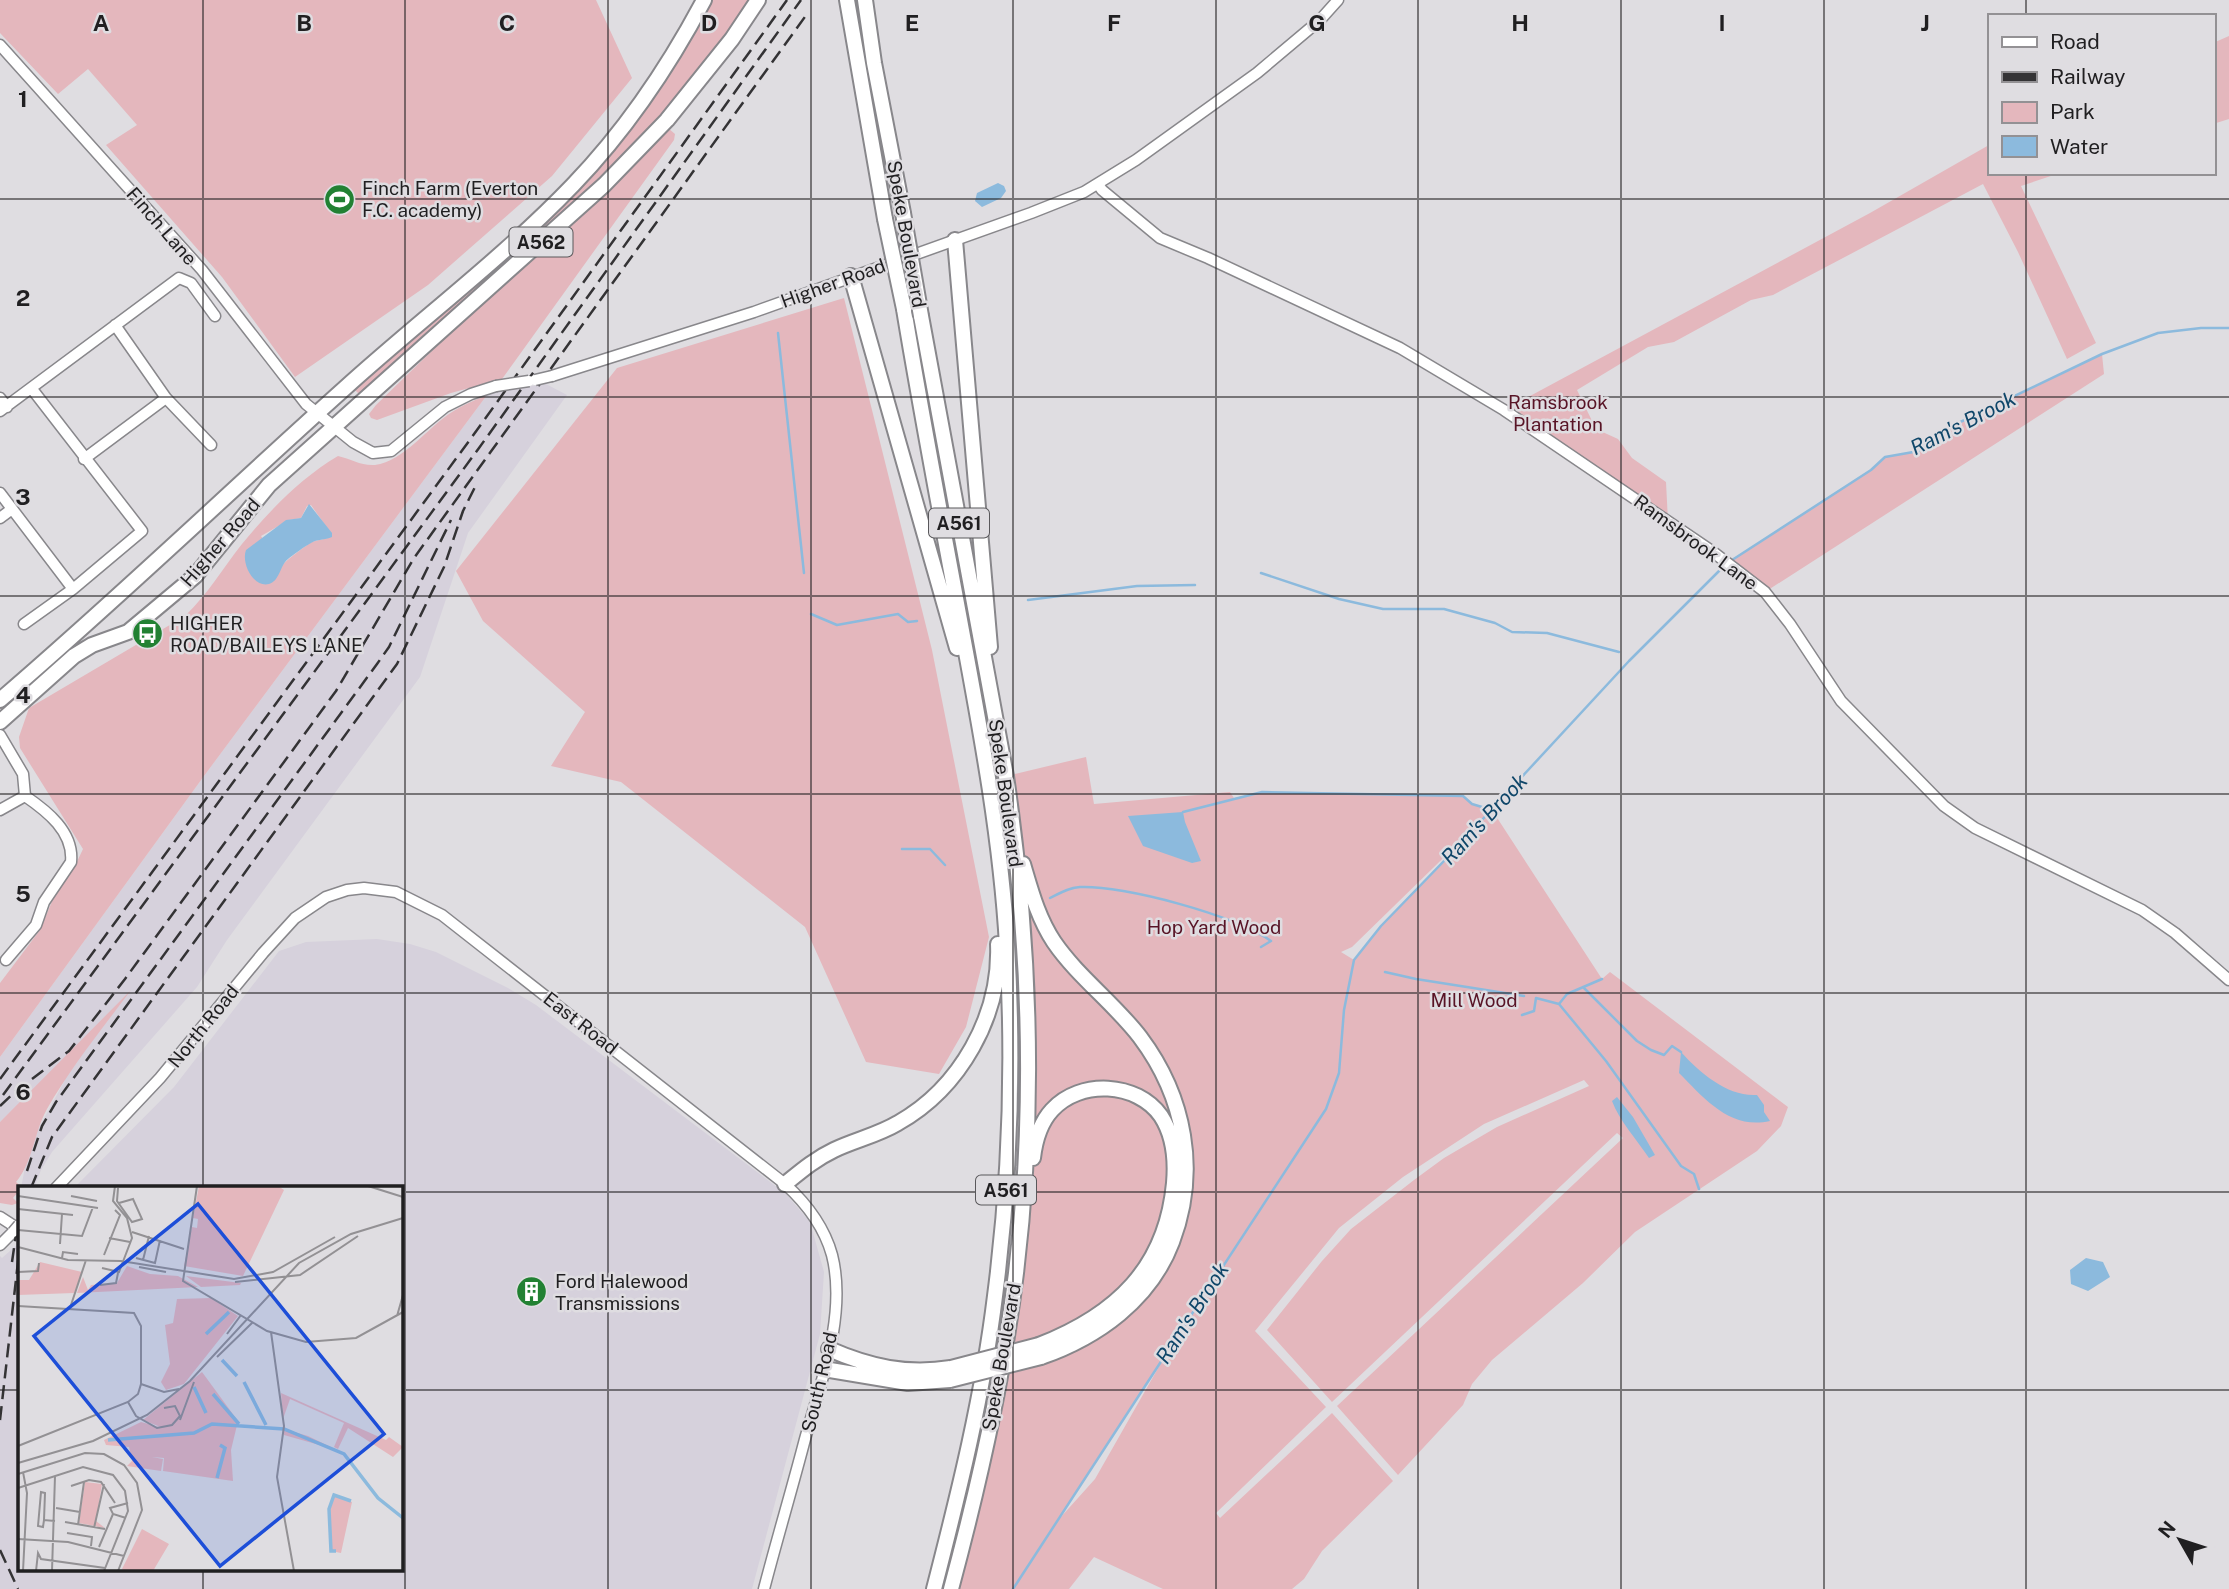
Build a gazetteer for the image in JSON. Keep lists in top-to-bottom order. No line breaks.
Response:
{"streets":{"highway":["Speke Boulevard","A562","Higher Road","A561"],"street":["Finch Lane","Ramsbrook Lane","East Road","North Road","South Road"]},"crossings":[["Finch Lane","Higher Road"],["Higher Road","Ramsbrook Lane"],["East Road","North Road"],["East Road","South Road"]],"water":["Ram's Brook"],"parks":["Ramsbrook Plantation","Hop Yard Wood","Mill Wood"],"places":{"sports":["Finch Farm (Everton F.C. academy)"],"bus stop":["HIGHER ROAD/BAILEYS LANE"],"building":["Ford Halewood Transmissions"]},"legend":["Road","Railway","Park","Water"],"north":"top left","grid":{"columns":["A","B","C","D","E","F","G","H","I","J"],"rows":["1","2","3","4","5","6"]}}
